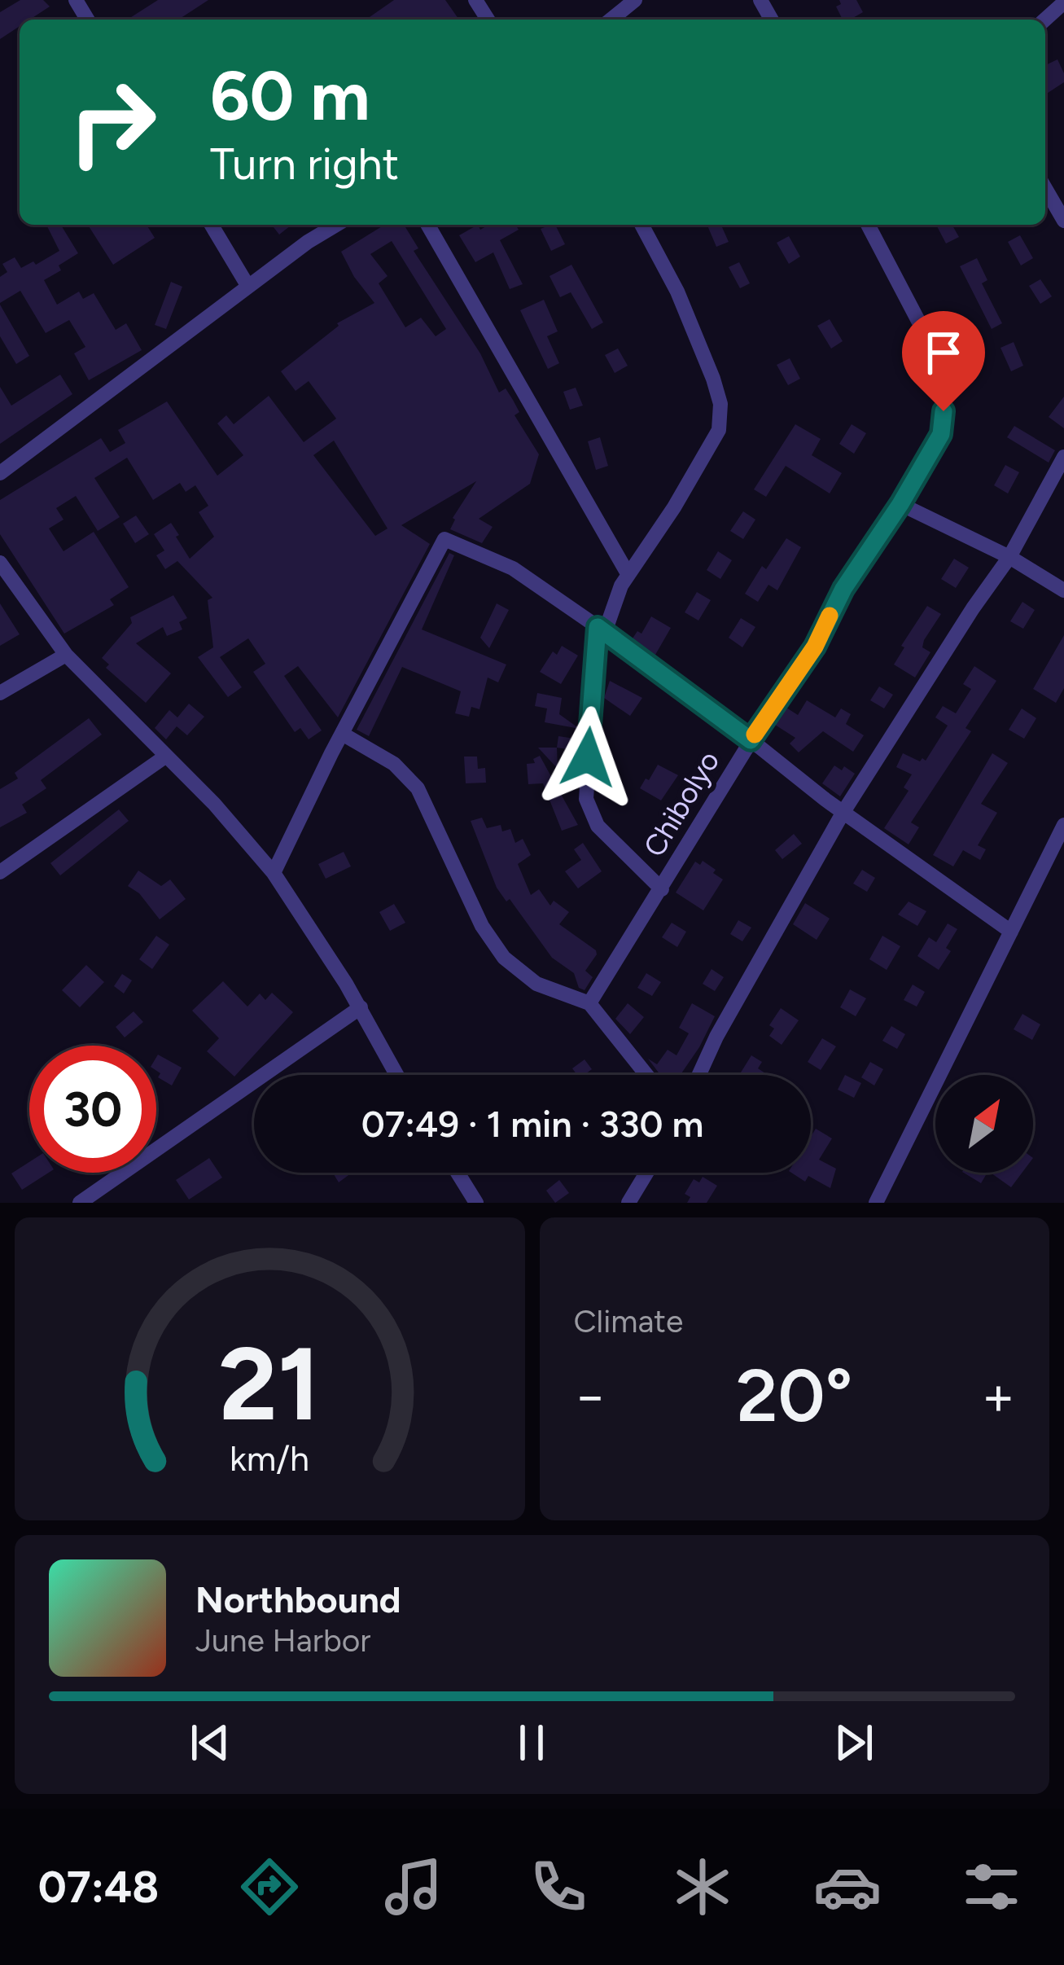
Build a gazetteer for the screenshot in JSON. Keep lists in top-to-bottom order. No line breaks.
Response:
{"streets":{"street":["Chibolyo"]},"north":"top right","page":{"turn":["60 m","Turn right"],"limit":"30","trip":"07:49 · 1 min · 330 m","tile":"Climate","heat":["−","20°","+"],"song":["Northbound","June Harbor"],"tabs":"07:48","gauge":["21","km/h"]}}
